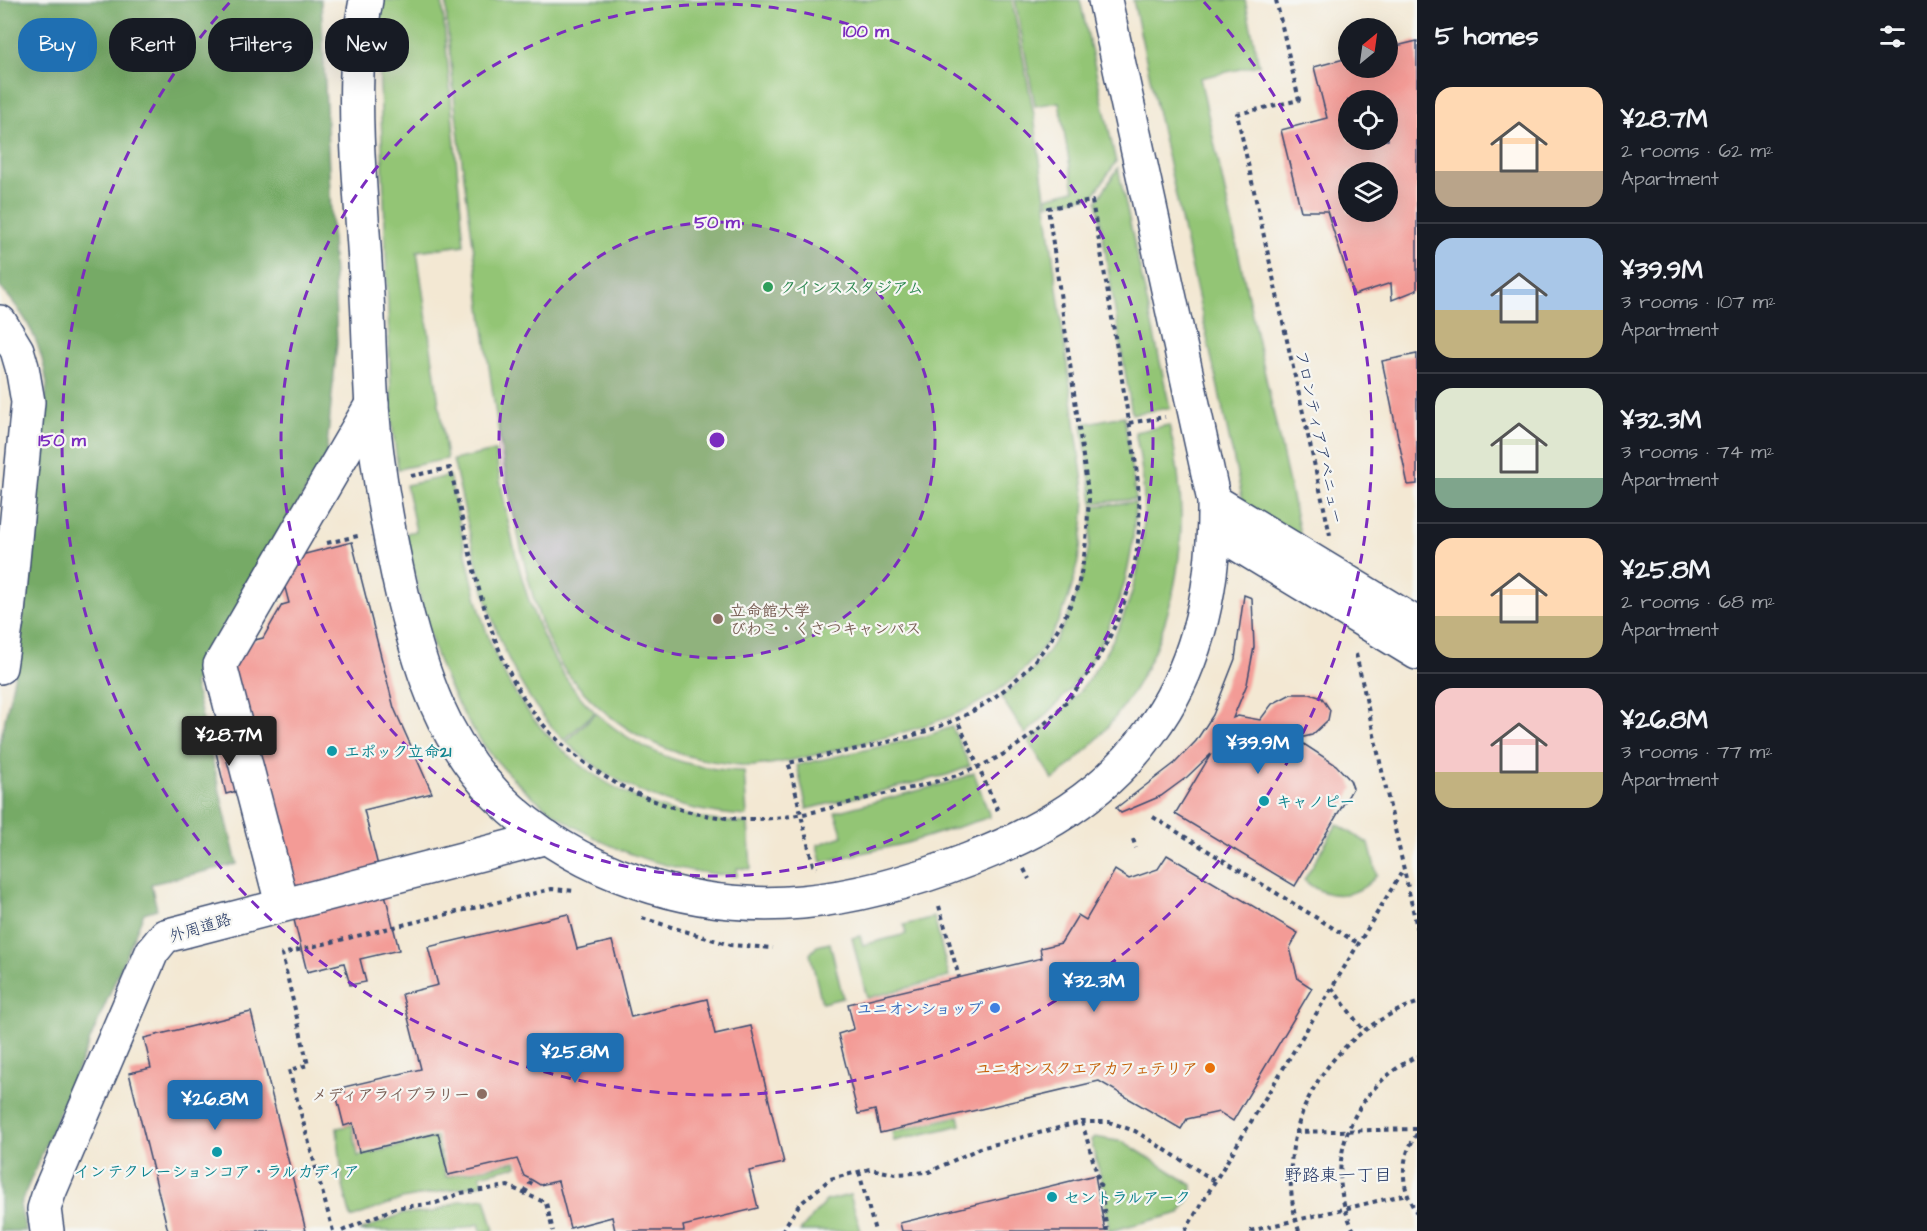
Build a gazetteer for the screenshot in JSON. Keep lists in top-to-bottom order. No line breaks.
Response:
{"streets":{"street":["外周道路"],"path":["フロンティアアベニュー"]},"districts":["野路東一丁目"],"places":["クインススタジアム","立命館大学 びわこ・くさつキャンパス","エポック立命21","キャノピー","ユニオンショップ","ユニオンスクエアカフェテリア","メディアライブラリー","インテクレーションコア・ラルカディア","セントラルアーク"],"north":"top right","page":{"heading":"5 homes","chip":["Buy","Rent","Filters","New"],"list":[{"name":"¥28.7M","note":"2 rooms · 62 m² · Apartment"},{"name":"¥39.9M","note":"3 rooms · 107 m² · Apartment"},{"name":"¥32.3M","note":"3 rooms · 74 m² · Apartment"},{"name":"¥25.8M","note":"2 rooms · 68 m² · Apartment"},{"name":"¥26.8M","note":"3 rooms · 77 m² · Apartment"}],"price":["¥28.7M","¥39.9M","¥32.3M","¥25.8M","¥26.8M"]},"rings":["100 m","50 m","150 m"]}
